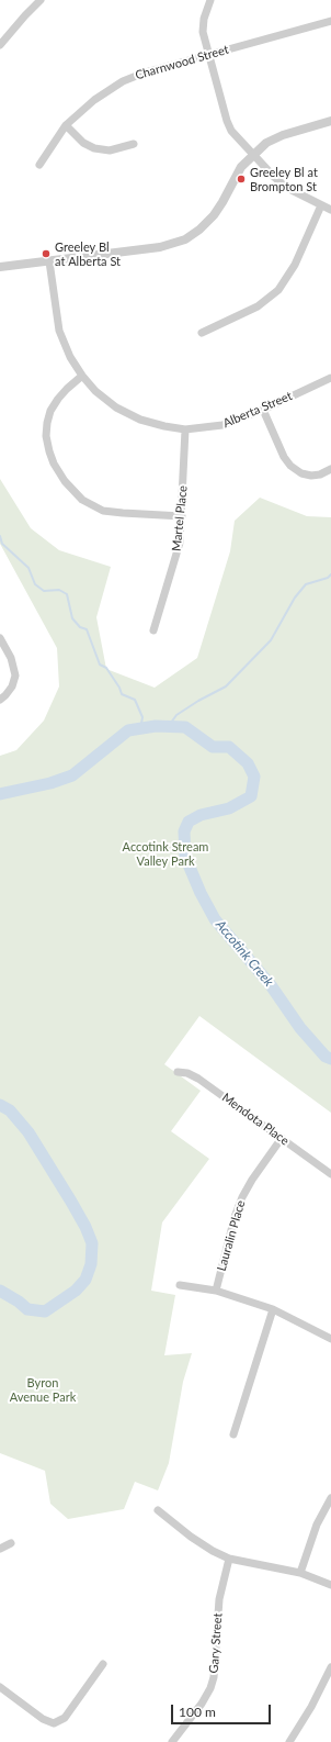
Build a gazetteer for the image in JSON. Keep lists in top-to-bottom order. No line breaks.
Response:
{"streets":{"street":["Charnwood Street","Alberta Street","Martel Place","Mendota Place","Lauralin Place","Gary Street"]},"crossings":[["Alberta Street","Martel Place"],["Mendota Place","Lauralin Place"]],"water":["Accotink Creek"],"parks":["Accotink Stream Valley Park","Byron Avenue Park"],"places":["Greeley Bl at Brompton St","Greeley Bl at Alberta St"],"scale_bar":"100 m"}
